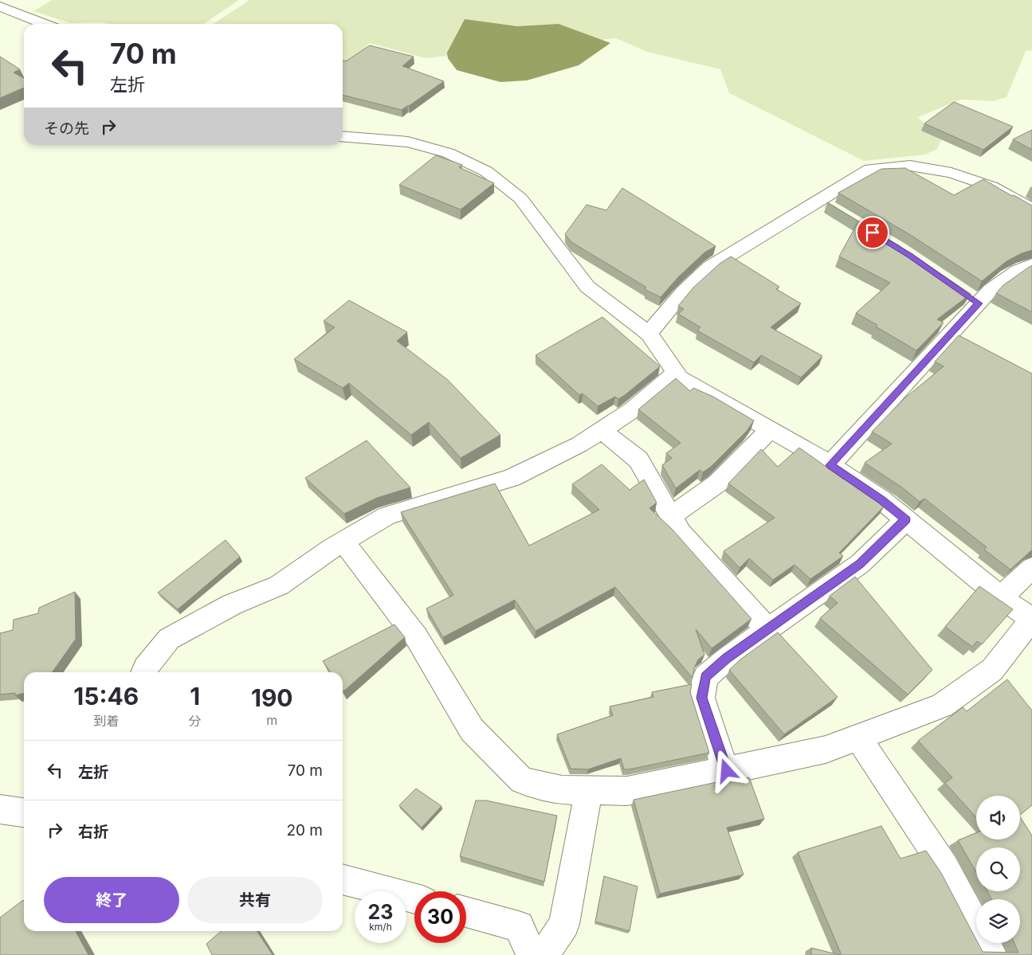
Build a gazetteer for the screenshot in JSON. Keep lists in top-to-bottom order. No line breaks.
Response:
{"page":{"turn":["70 m","左折"],"then":"その先","eta":["15:46","到着","1","分","190","m"],"list":[{"name":"左折","value":"70 m"},{"name":"右折","value":"20 m"}],"buttons":["終了","共有"],"speed":"23 km/h","limit":"30"}}
